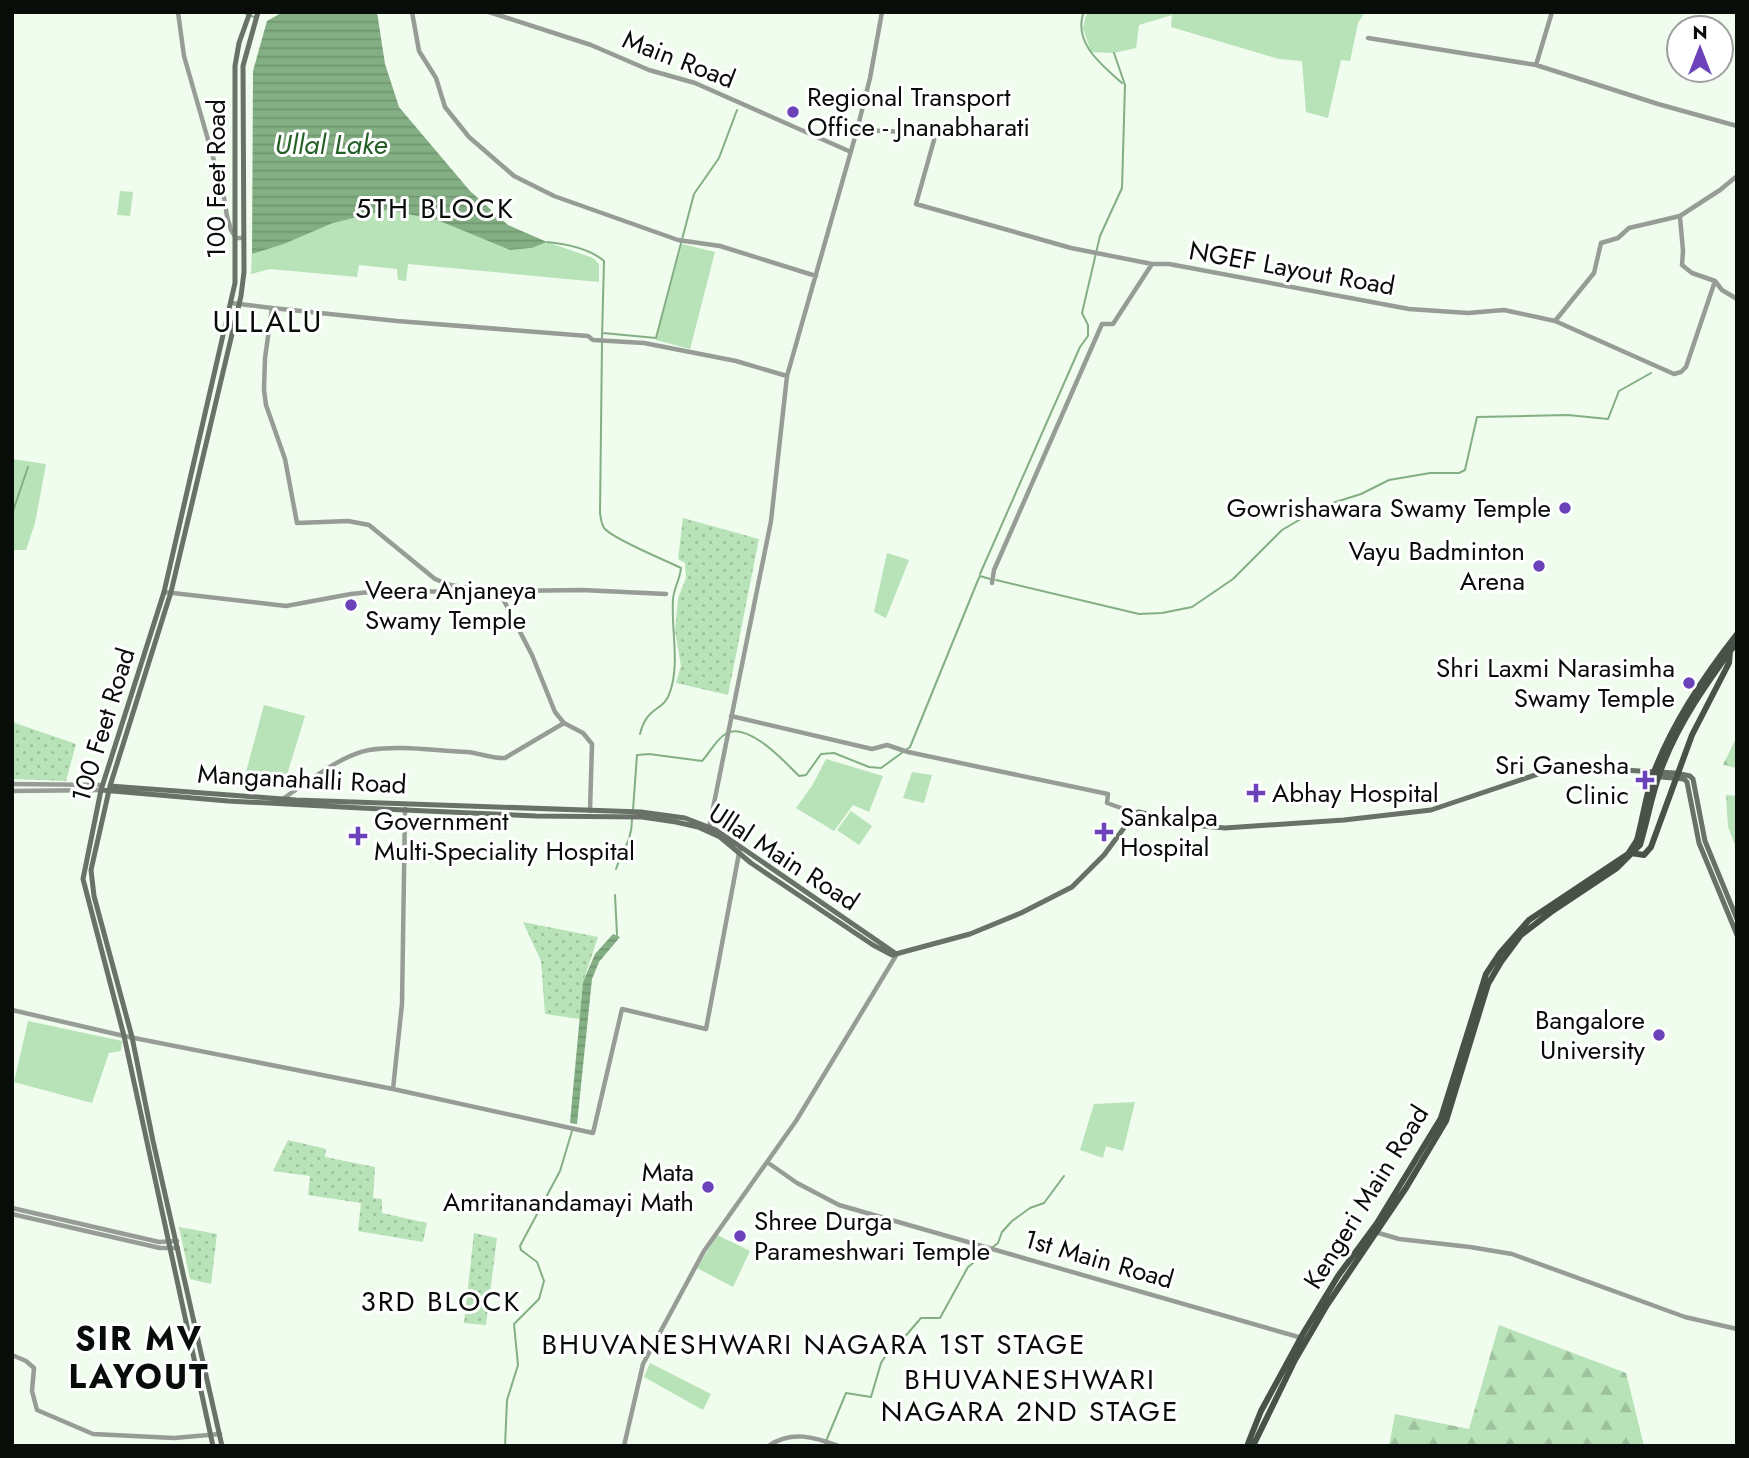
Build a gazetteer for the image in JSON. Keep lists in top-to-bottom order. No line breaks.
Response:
{"streets":{"main road":["100 Feet Road","Manganahalli Road","Ullal Main Road","Kengeri Main Road"],"street":["Main Road","NGEF Layout Road","1st Main Road"]},"crossings":[["100 Feet Road","Manganahalli Road"],["Manganahalli Road","Ullal Main Road"],["Kengeri Main Road","1st Main Road"]],"districts":["5TH BLOCK","ULLALU","3RD BLOCK","SIR MV LAYOUT","BHUVANESHWARI NAGARA 1ST STAGE","BHUVANESHWARI NAGARA 2ND STAGE"],"water":["Ullal Lake"],"places":{"other":["Regional Transport Office - Jnanabharati","Gowrishawara Swamy Temple","Vayu Badminton Arena","Veera Anjaneya Swamy Temple","Shri Laxmi Narasimha Swamy Temple","Bangalore University","Mata Amritanandamayi Math","Shree Durga Parameshwari Temple"],"health":["Sri Ganesha Clinic","Abhay Hospital","Sankalpa Hospital","Government Multi-Speciality Hospital"]},"north":"top"}
